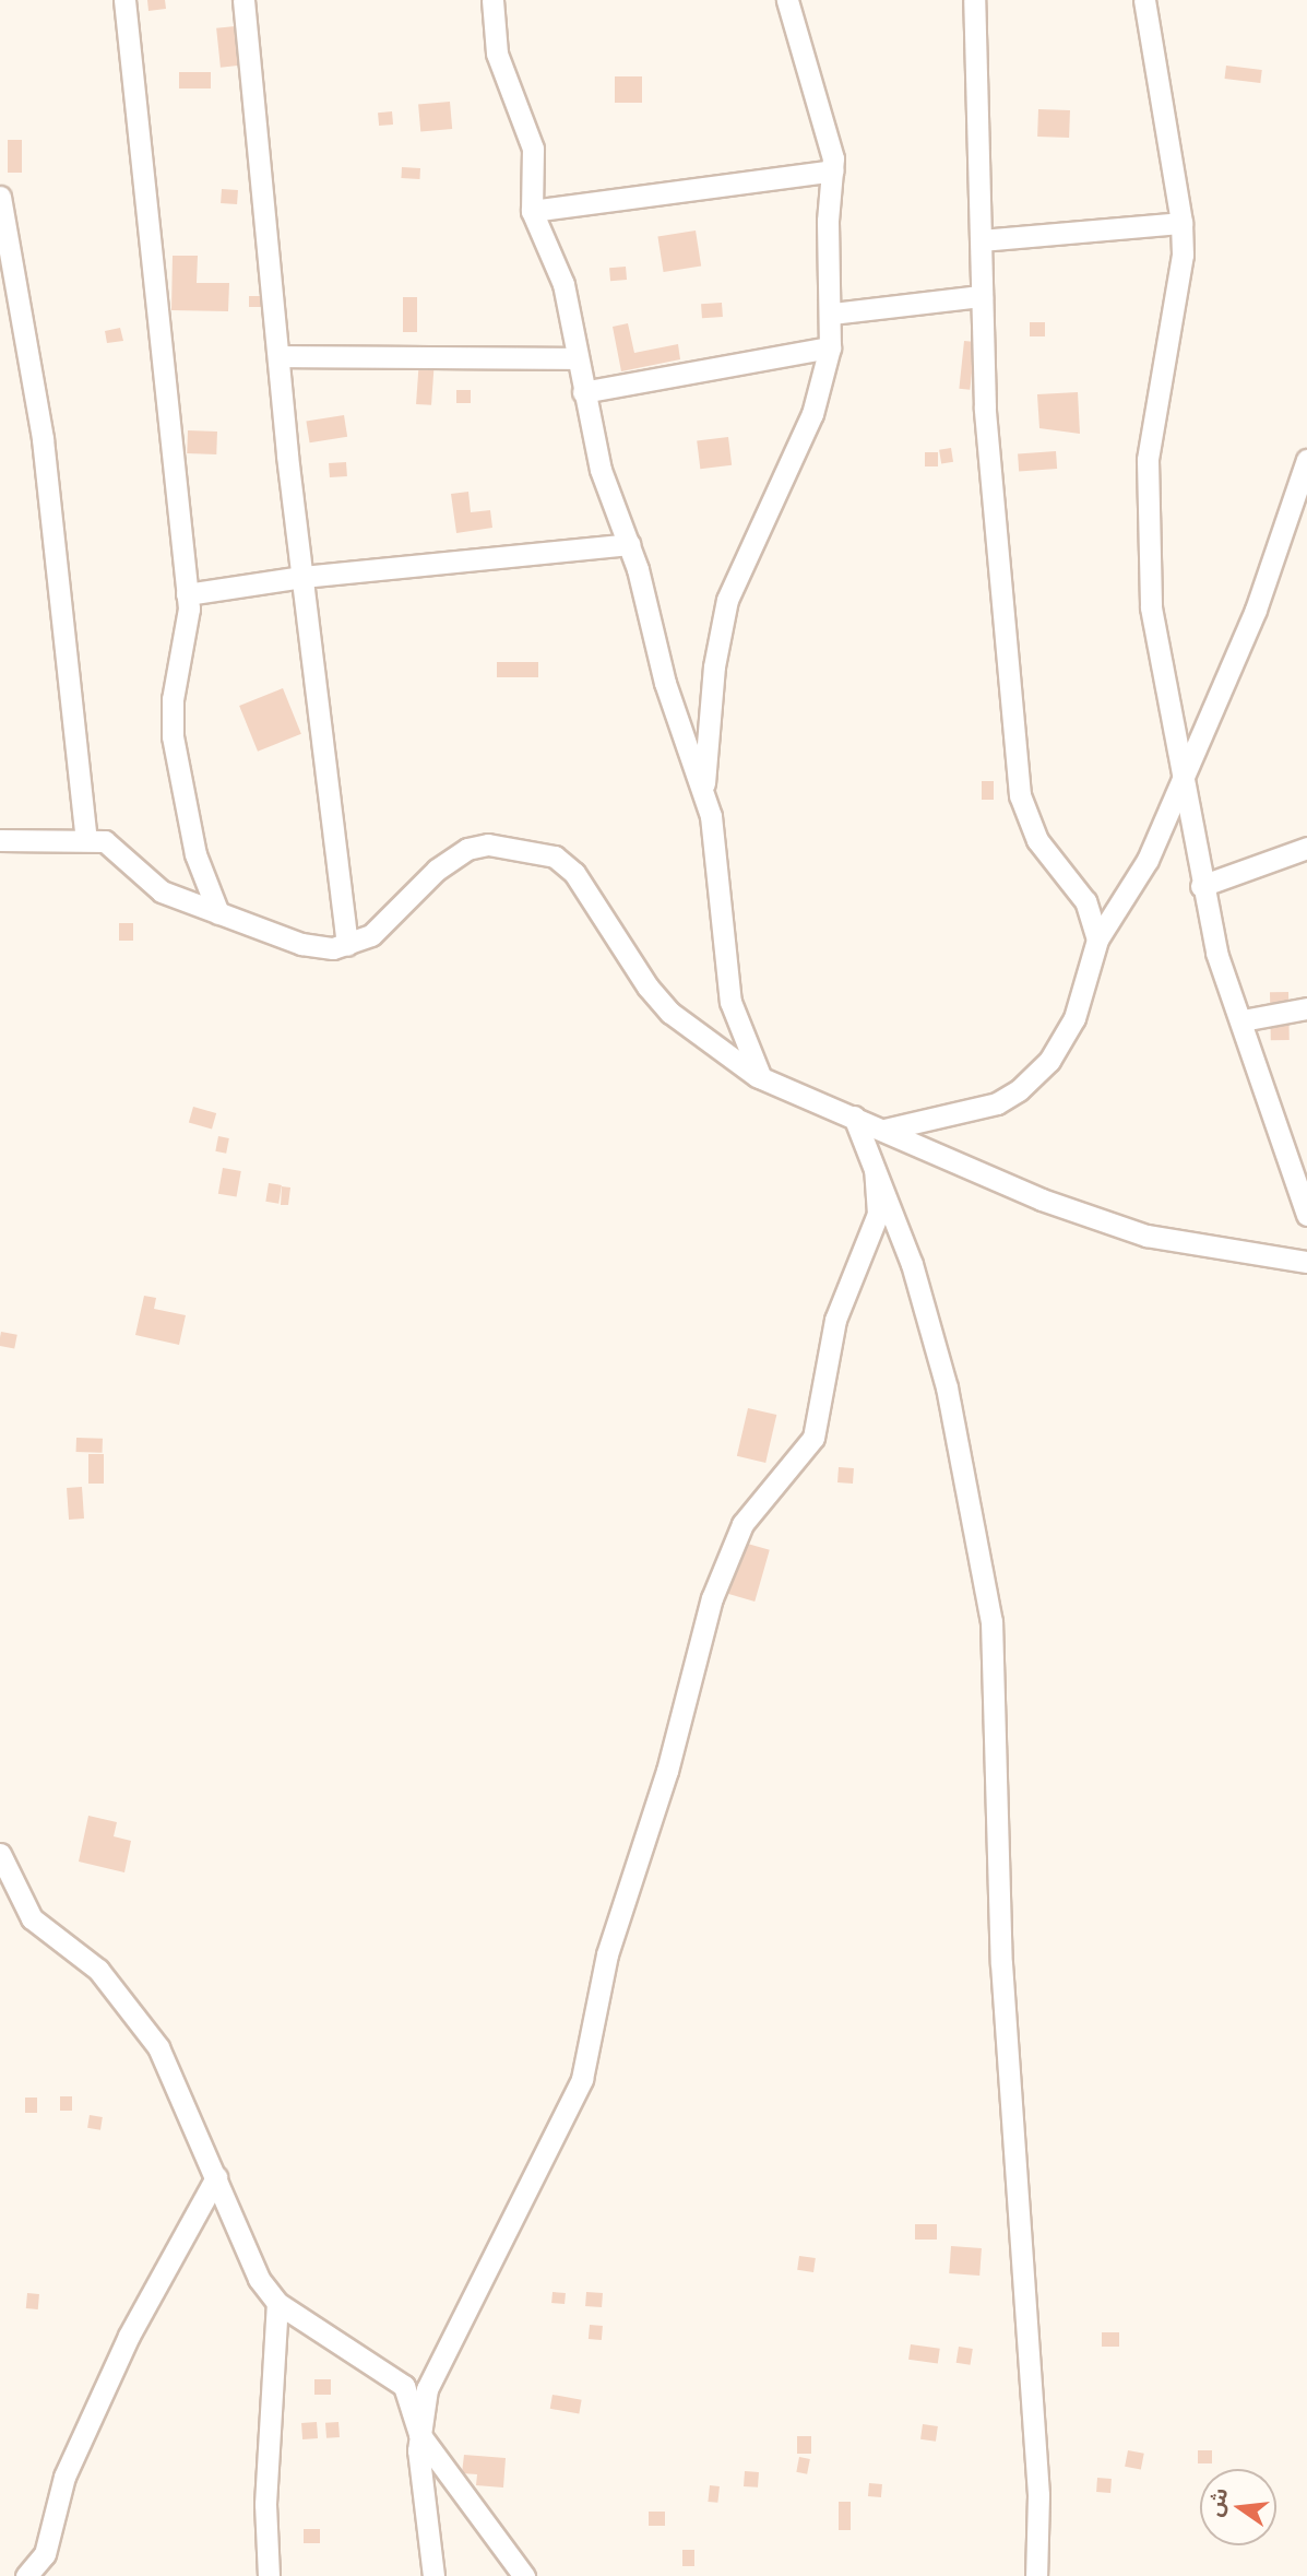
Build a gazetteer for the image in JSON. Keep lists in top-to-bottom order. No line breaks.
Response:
{"north":"left"}
